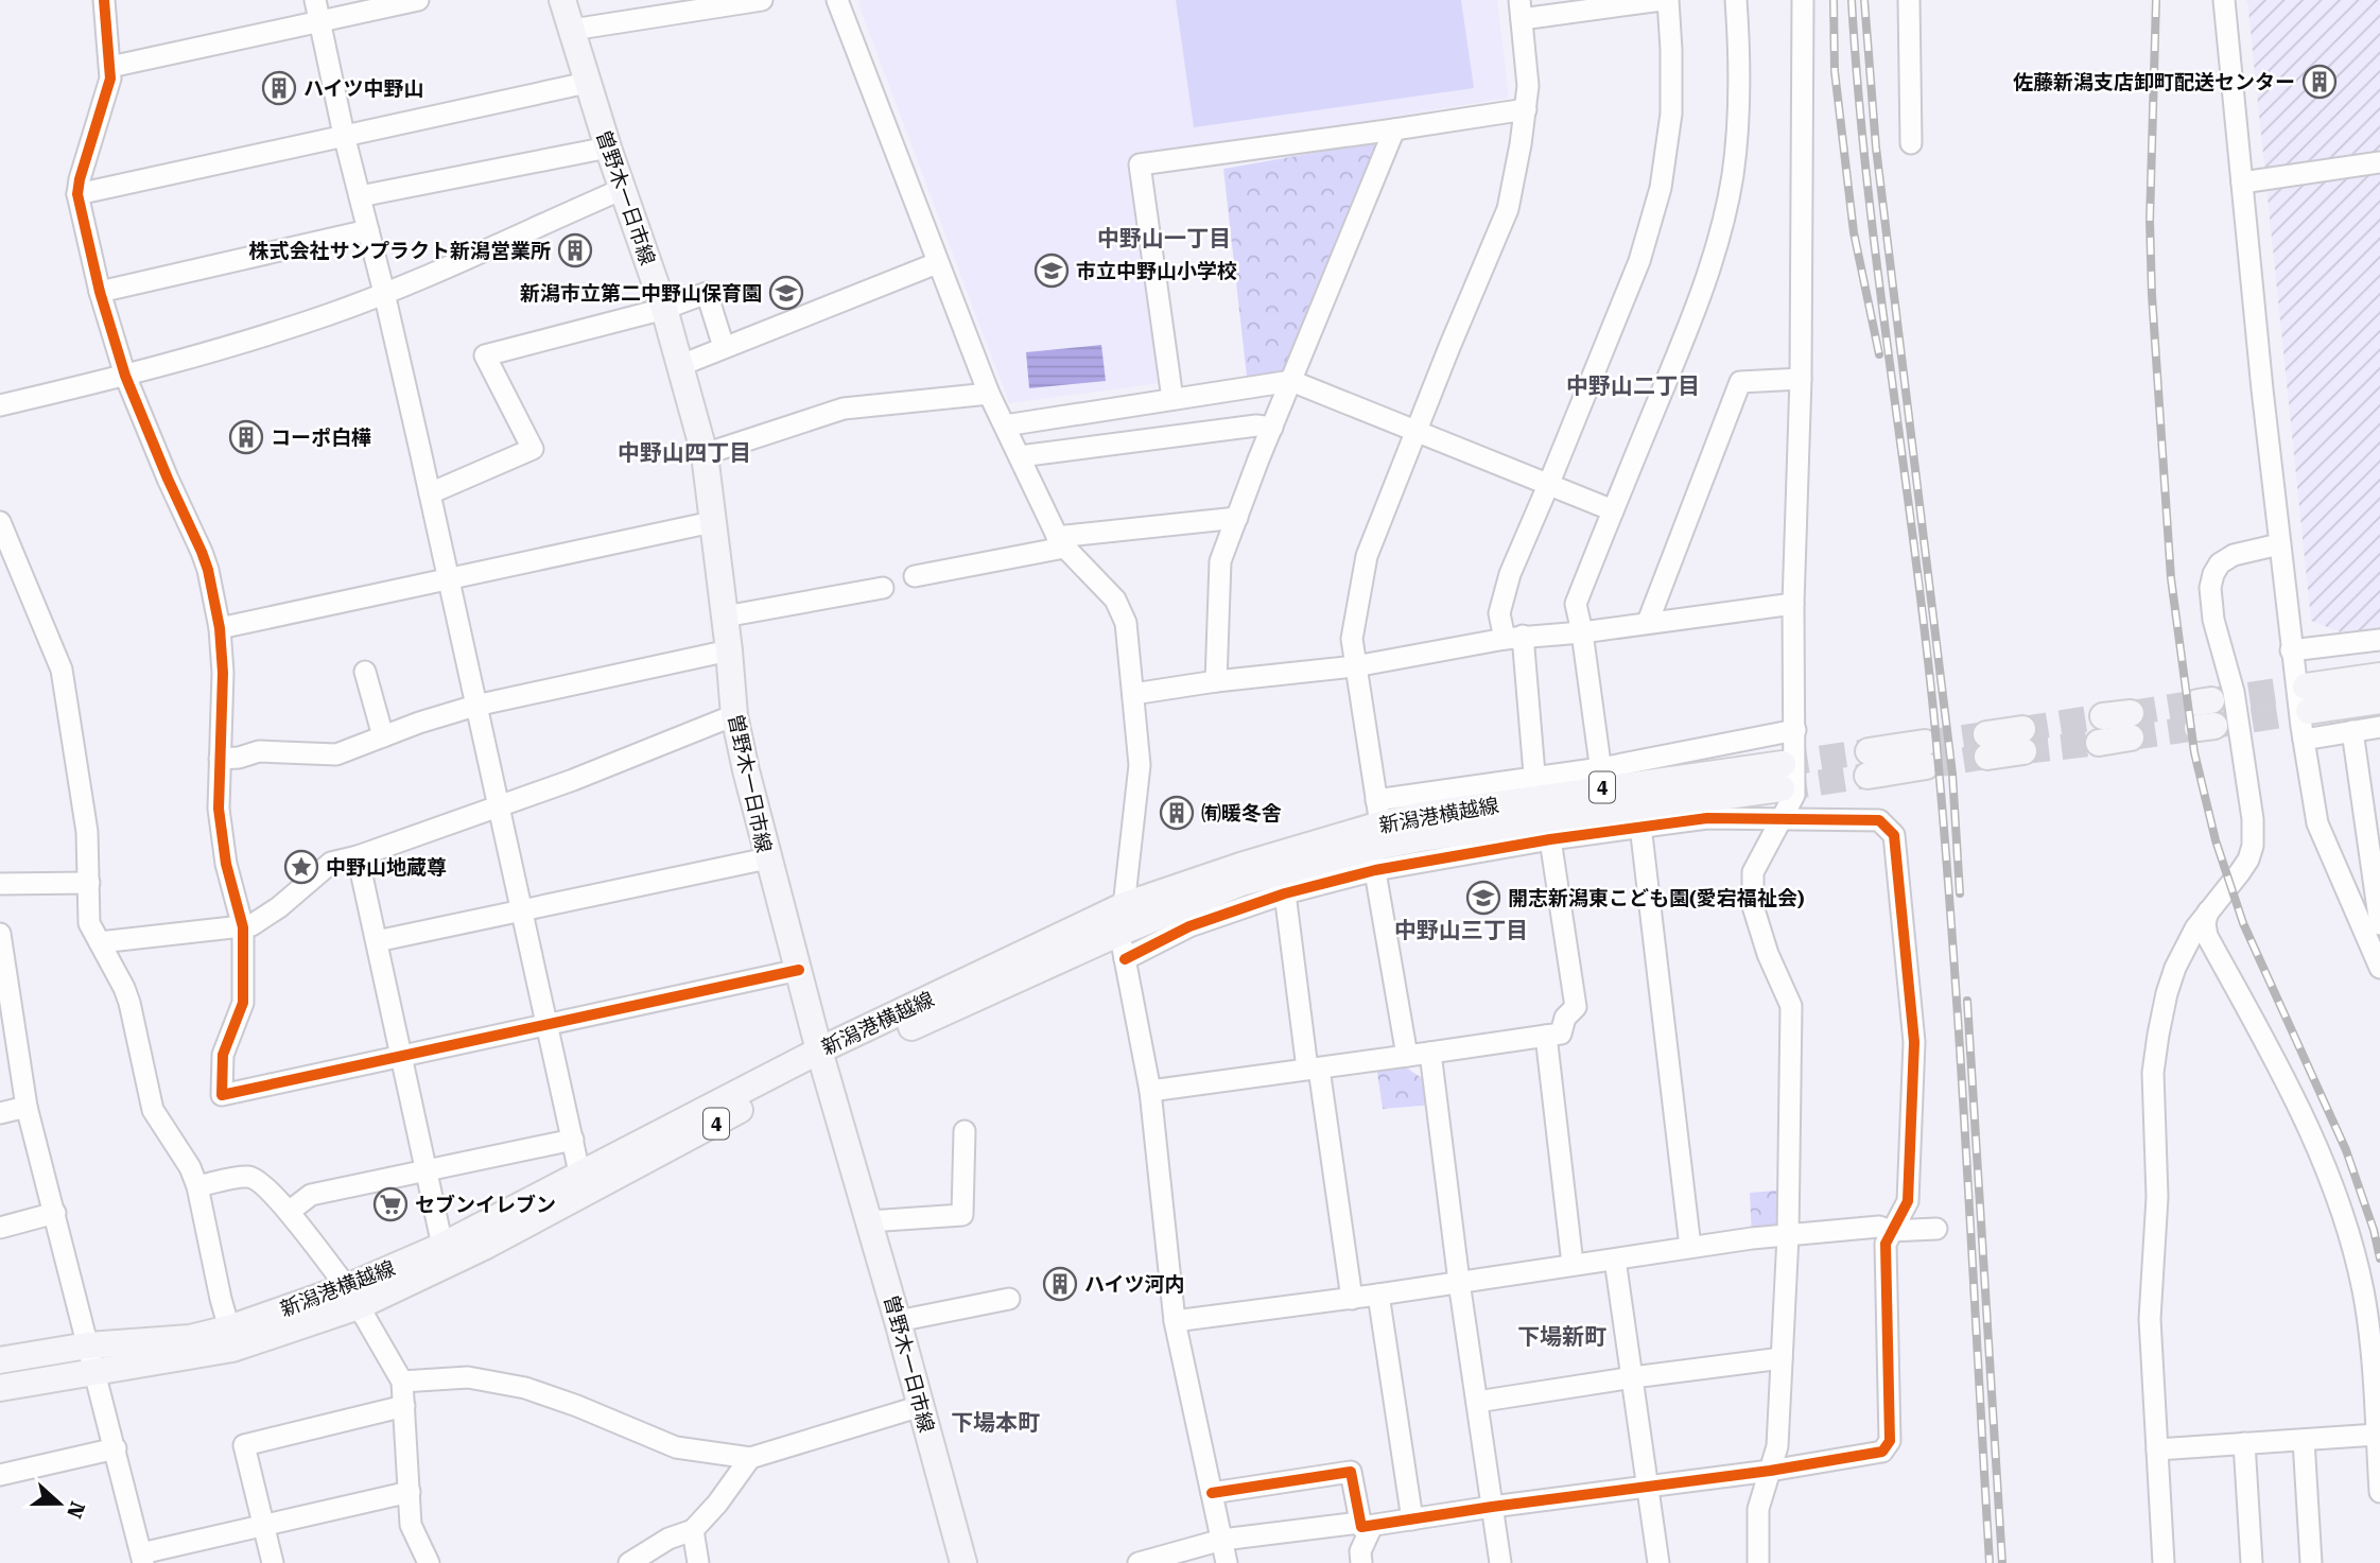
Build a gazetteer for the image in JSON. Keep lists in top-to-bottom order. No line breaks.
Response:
{"streets":{"main road":["曽野木一日市線","4","新潟港横越線"]},"crossings":[["曽野木一日市線","新潟港横越線"]],"districts":["中野山一丁目","中野山二丁目","中野山四丁目","中野山三丁目","下場新町","下場本町"],"places":{"building":["佐藤新潟支店卸町配送センター","ハイツ中野山","株式会社サンプラクト新潟営業所","コーポ白樺","㈲暖冬舎","ハイツ河内"],"school or university":["市立中野山小学校","新潟市立第二中野山保育園","開志新潟東こども園(愛宕福祉会)"],"place":["中野山地蔵尊"],"supermarket":["セブンイレブン"]},"north":"right"}
